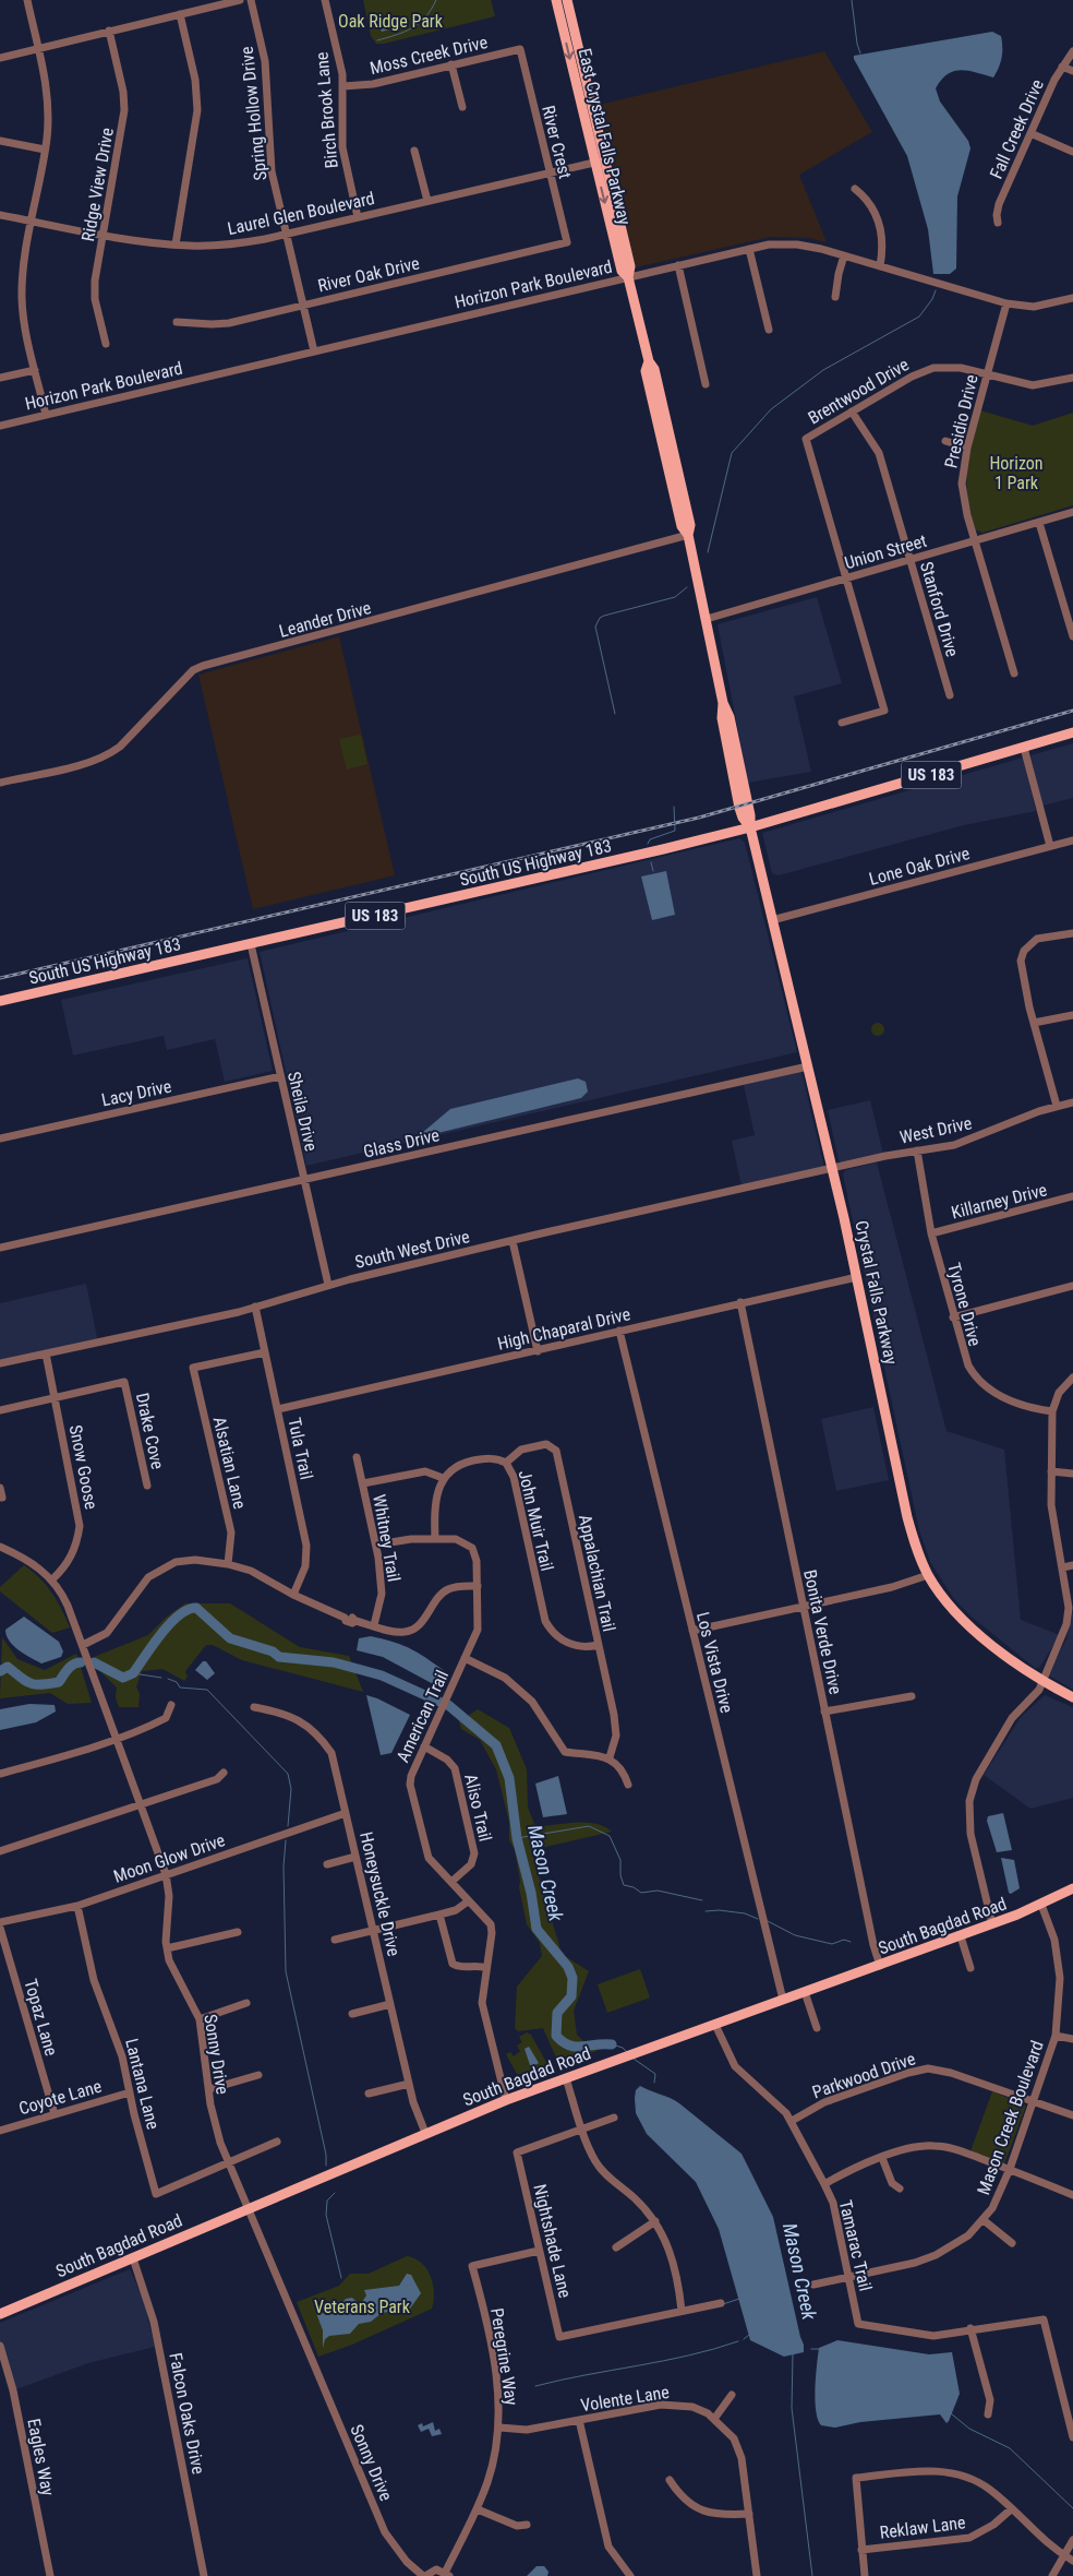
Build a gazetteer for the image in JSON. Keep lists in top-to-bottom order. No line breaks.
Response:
{"streets":{"main road":["East Crystal Falls Parkway","US 183","South US Highway 183","Crystal Falls Parkway","South Bagdad Road"],"street":["Moss Creek Drive","Birch Brook Lane","Spring Hollow Drive","Fall Creek Drive","River Crest","Ridge View Drive","Laurel Glen Boulevard","River Oak Drive","Horizon Park Boulevard","Brentwood Drive","Presidio Drive","Union Street","Stanford Drive","Leander Drive","Lone Oak Drive","Lacy Drive","Sheila Drive","West Drive","Glass Drive","Killarney Drive","South West Drive","Tyrone Drive","High Chaparal Drive","Drake Cove","Tula Trail","Alsatian Lane","Snow Goose","John Muir Trail","Whitney Trail","Appalachian Trail","Bonita Verde Drive","Los Vista Drive","American Trail","Aliso Trail","Moon Glow Drive","Honeysuckle Drive","Topaz Lane","Sonny Drive","Parkwood Drive","Lantana Lane","Coyote Lane","Mason Creek Boulevard","Nightshade Lane","Tamarac Trail","Peregrine Way","Volente Lane","Falcon Oaks Drive","Eagles Way","Reklaw Lane"]},"crossings":[["Moss Creek Drive","Birch Brook Lane"],["Moss Creek Drive","River Crest"],["Birch Brook Lane","Laurel Glen Boulevard"],["Spring Hollow Drive","Laurel Glen Boulevard"],["Spring Hollow Drive","River Oak Drive"],["Spring Hollow Drive","Horizon Park Boulevard"],["East Crystal Falls Parkway","Laurel Glen Boulevard"],["East Crystal Falls Parkway","Horizon Park Boulevard"],["East Crystal Falls Parkway","Union Street"],["East Crystal Falls Parkway","Leander Drive"],["East Crystal Falls Parkway","South US Highway 183"],["East Crystal Falls Parkway","Crystal Falls Parkway"],["River Crest","Laurel Glen Boulevard"],["River Crest","River Oak Drive"],["Ridge View Drive","Laurel Glen Boulevard"],["Horizon Park Boulevard","Presidio Drive"],["Brentwood Drive","Presidio Drive"],["Brentwood Drive","Union Street"],["Brentwood Drive","Stanford Drive"],["Presidio Drive","Union Street"],["Union Street","Stanford Drive"],["South US Highway 183","Sheila Drive"],["South US Highway 183","Crystal Falls Parkway"],["Lone Oak Drive","Crystal Falls Parkway"],["Lacy Drive","Sheila Drive"],["Sheila Drive","Glass Drive"],["Sheila Drive","South West Drive"],["West Drive","South West Drive"],["West Drive","Crystal Falls Parkway"],["West Drive","Tyrone Drive"],["Glass Drive","Crystal Falls Parkway"],["Killarney Drive","Tyrone Drive"],["South West Drive","Crystal Falls Parkway"],["South West Drive","Tula Trail"],["South West Drive","Snow Goose"],["Crystal Falls Parkway","High Chaparal Drive"],["High Chaparal Drive","Tula Trail"],["High Chaparal Drive","Bonita Verde Drive"],["High Chaparal Drive","Los Vista Drive"],["Drake Cove","Snow Goose"],["Tula Trail","Alsatian Lane"],["Snow Goose","Sonny Drive"],["John Muir Trail","Appalachian Trail"],["Whitney Trail","American Trail"],["Bonita Verde Drive","South Bagdad Road"],["Los Vista Drive","South Bagdad Road"],["American Trail","Aliso Trail"],["American Trail","South Bagdad Road"],["Moon Glow Drive","Honeysuckle Drive"],["Moon Glow Drive","Sonny Drive"],["Moon Glow Drive","Lantana Lane"],["Honeysuckle Drive","South Bagdad Road"],["South Bagdad Road","Sonny Drive"],["South Bagdad Road","Mason Creek Boulevard"],["South Bagdad Road","Tamarac Trail"],["South Bagdad Road","Falcon Oaks Drive"],["Topaz Lane","Coyote Lane"],["Sonny Drive","Lantana Lane"],["Parkwood Drive","Mason Creek Boulevard"],["Parkwood Drive","Tamarac Trail"],["Lantana Lane","Coyote Lane"],["Mason Creek Boulevard","Tamarac Trail"],["Nightshade Lane","Peregrine Way"],["Peregrine Way","Volente Lane"]],"water":["Mason Creek"],"parks":["Oak Ridge Park","Horizon 1 Park","Veterans Park"]}
